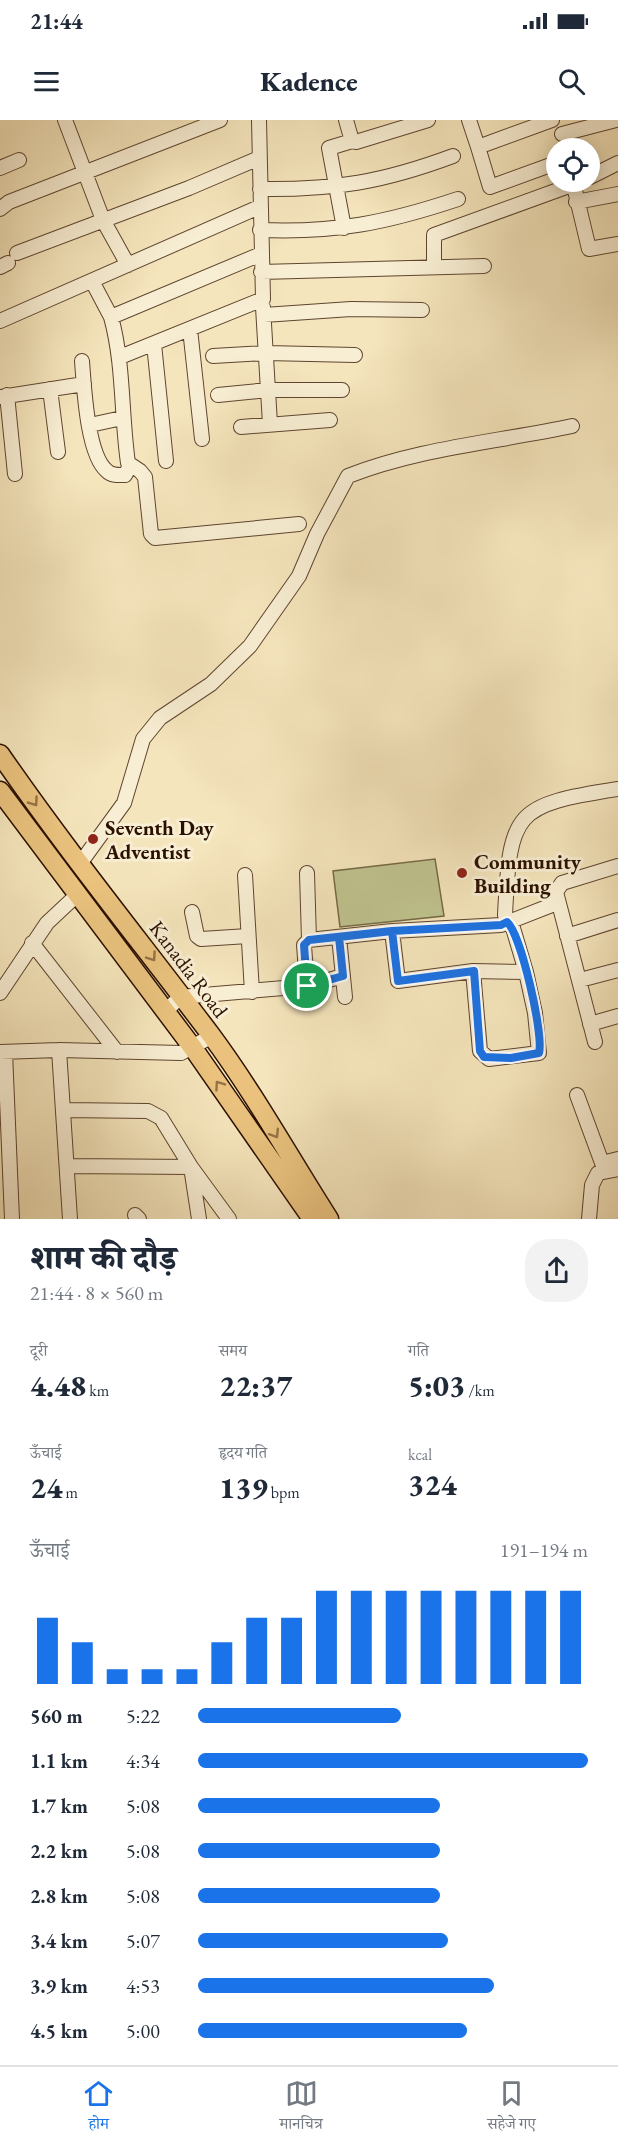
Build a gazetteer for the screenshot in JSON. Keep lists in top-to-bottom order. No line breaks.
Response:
{"streets":{"main road":["Kanadia Road"]},"places":["Seventh Day Adventist","Community Building"],"page":{"status":"21:44","header":"Kadence","heading":["शाम की दौड़","21:44 · 8 × 560 m"],"stats":[["दूरी","4.48 km"],["समय","22:37"],["गति","5:03 /km"],["ऊँचाई","24 m"],["हृदय गति","139 bpm"],["kcal","324"]],"chart":["ऊँचाई","191–194 m"],"list":[{"name":"560 m","note":"5:22"},{"name":"1.1 km","note":"4:34"},{"name":"1.7 km","note":"5:08"},{"name":"2.2 km","note":"5:08"},{"name":"2.8 km","note":"5:08"},{"name":"3.4 km","note":"5:07"},{"name":"3.9 km","note":"4:53"},{"name":"4.5 km","note":"5:00"}],"tabs":["होम","मानचित्र","सहेजे गए"]}}
